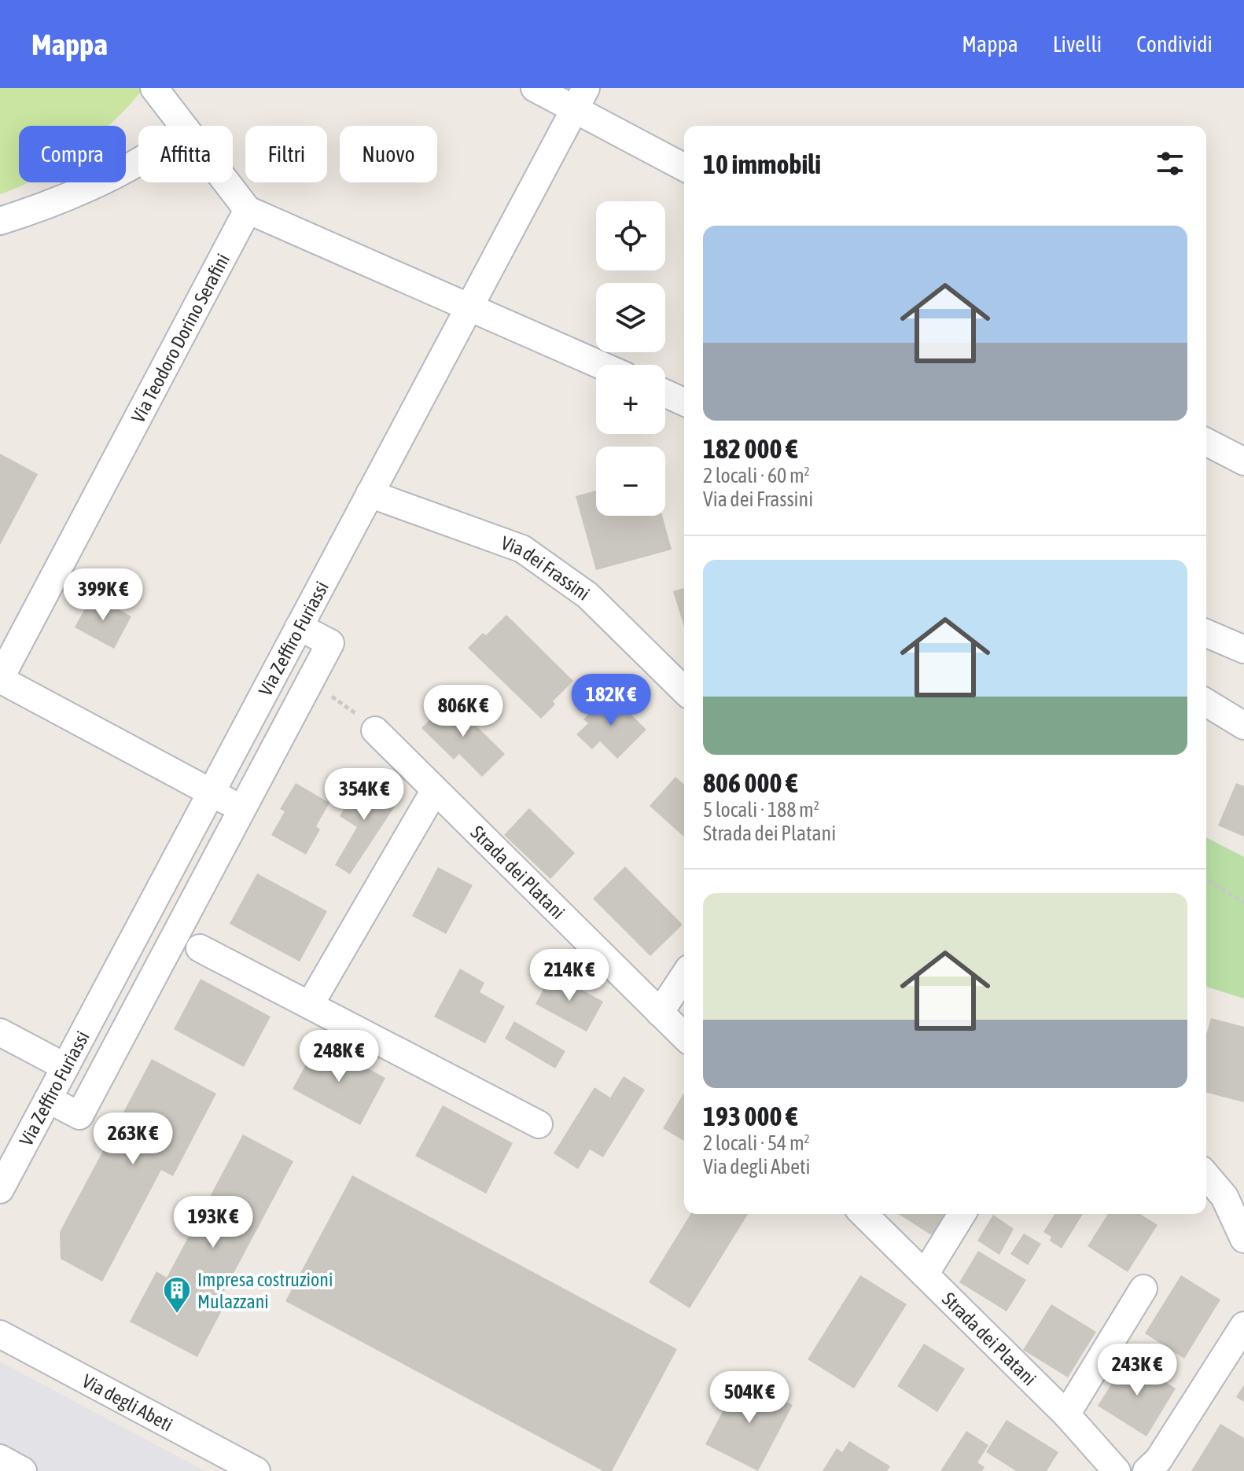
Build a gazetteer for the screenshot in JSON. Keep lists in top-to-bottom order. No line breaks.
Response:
{"streets":{"street":["Via Teodoro Dorino Serafini","Via dei Frassini","Via Zeffiro Furiassi","Strada dei Platani","Via degli Abeti"]},"crossings":[["Via dei Frassini","Via Zeffiro Furiassi"]],"places":{"building":["Impresa costruzioni Mulazzani"]},"page":{"header":"Mappa","nav":["Mappa","Livelli","Condividi"],"chip":["Compra","Affitta","Filtri","Nuovo"],"heading":"10 immobili","map_buttons":["+","−"],"list":[{"name":"182 000 €","note":"2 locali · 60 m² · Via dei Frassini"},{"name":"806 000 €","note":"5 locali · 188 m² · Strada dei Platani"},{"name":"193 000 €","note":"2 locali · 54 m² · Via degli Abeti"}],"price":["399K €","182K €","806K €","354K €","214K €","248K €","263K €","193K €","243K €","504K €"]}}
